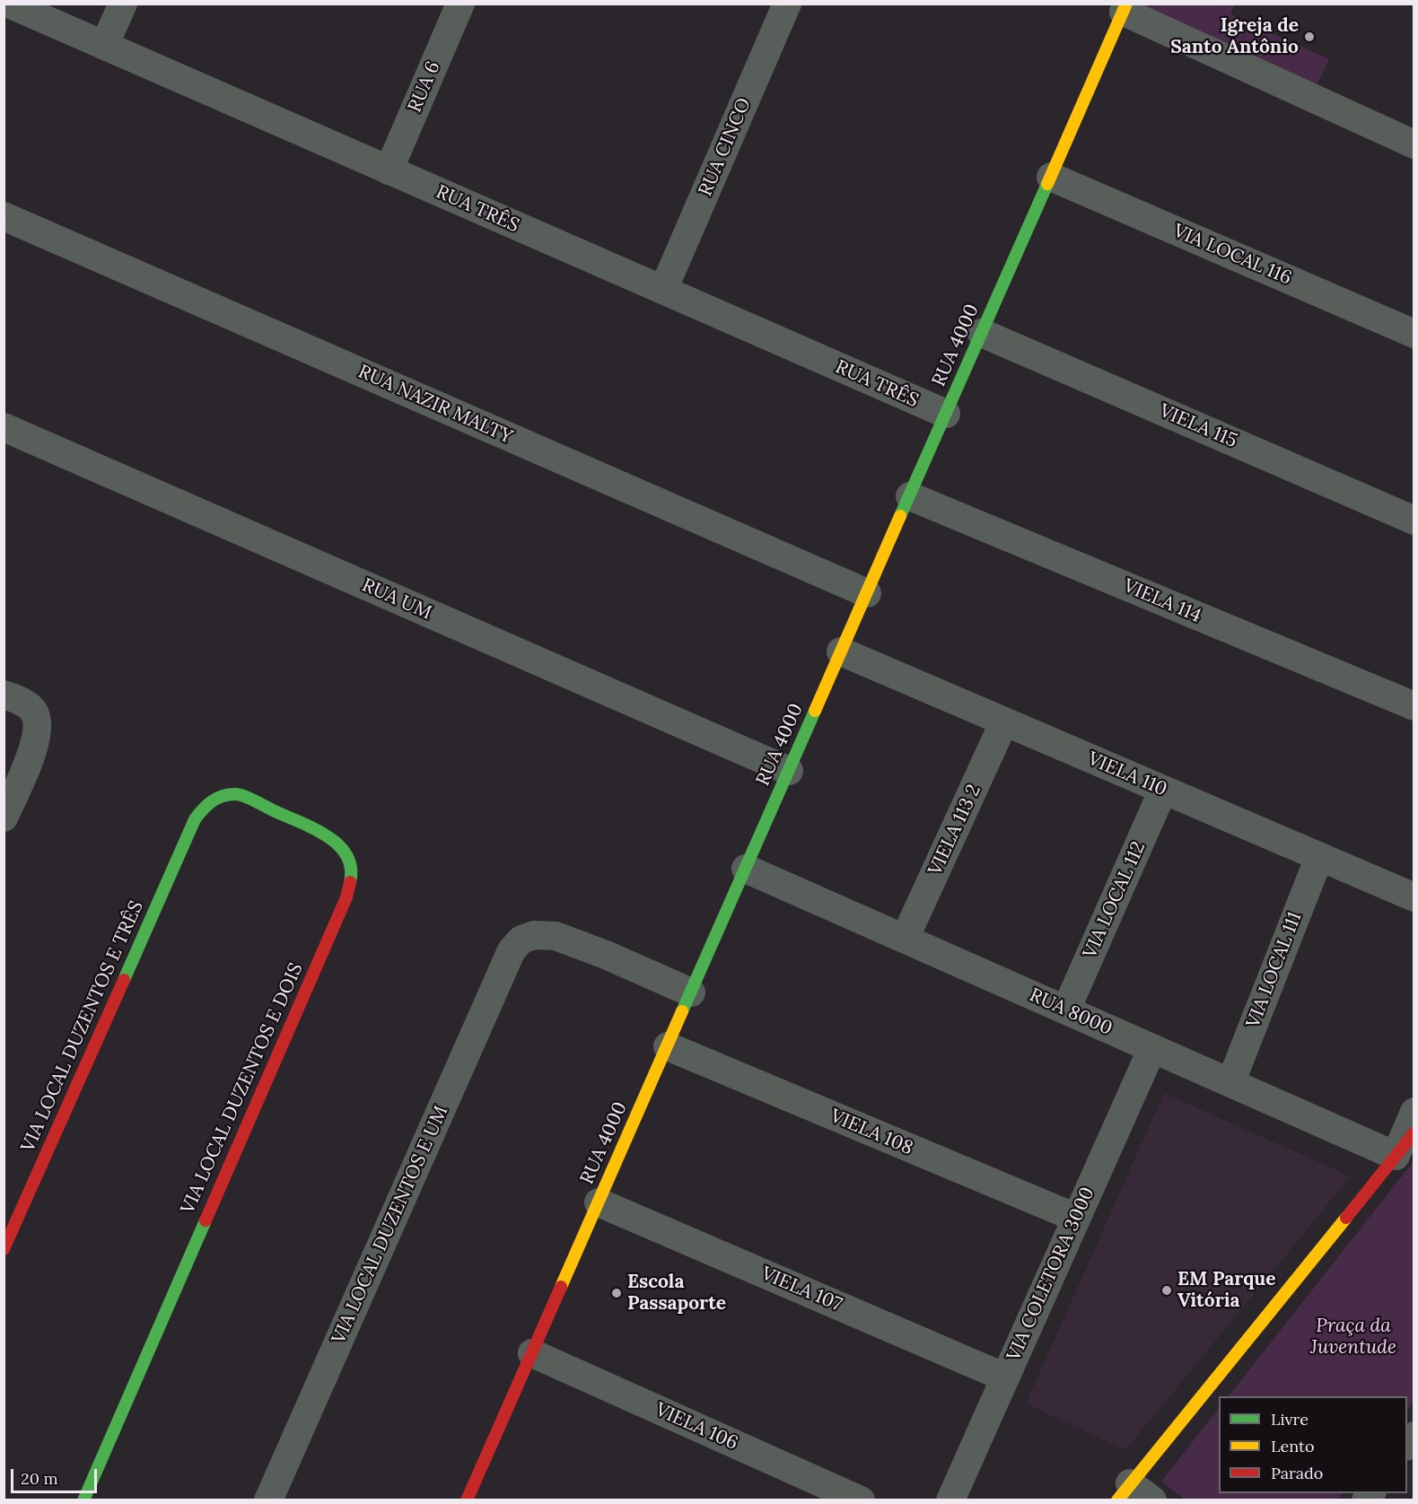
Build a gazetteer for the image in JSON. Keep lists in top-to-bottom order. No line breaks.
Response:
{"streets":{"street":["RUA 6","RUA CINCO","RUA TRÊS","VIA LOCAL 116","RUA 4000","RUA NAZIR MALTY","VIELA 115","RUA UM","VIELA 114","VIELA 110","VIELA 113 2","VIA LOCAL 112","VIA LOCAL 111","RUA 8000","VIA LOCAL DUZENTOS E TRÊS","VIA LOCAL DUZENTOS E DOIS","VIELA 108","VIA LOCAL DUZENTOS E UM","VIA COLETORA 3000","VIELA 107","VIELA 106"]},"crossings":[["RUA 6","RUA TRÊS"],["RUA CINCO","RUA TRÊS"],["RUA TRÊS","RUA 4000"],["VIA LOCAL 116","RUA 4000"],["RUA 4000","RUA NAZIR MALTY"],["RUA 4000","VIELA 115"],["RUA 4000","RUA UM"],["RUA 4000","VIELA 114"],["RUA 4000","VIELA 110"],["RUA 4000","RUA 8000"],["RUA 4000","VIELA 108"],["RUA 4000","VIA LOCAL DUZENTOS E UM"],["RUA 4000","VIELA 107"],["RUA 4000","VIELA 106"],["VIELA 110","VIELA 113 2"],["VIELA 110","VIA LOCAL 112"],["VIELA 110","VIA LOCAL 111"],["VIELA 113 2","RUA 8000"],["VIA LOCAL 112","RUA 8000"],["VIA LOCAL 111","RUA 8000"],["RUA 8000","VIA COLETORA 3000"],["VIA LOCAL DUZENTOS E TRÊS","VIA LOCAL DUZENTOS E DOIS"],["VIELA 108","VIA COLETORA 3000"],["VIA COLETORA 3000","VIELA 107"]],"parks":["Praça da Juventude"],"places":["Igreja de Santo Antônio","EM Parque Vitória","Escola Passaporte"],"legend":["Livre","Lento","Parado"],"scale_bar":"20 m"}
